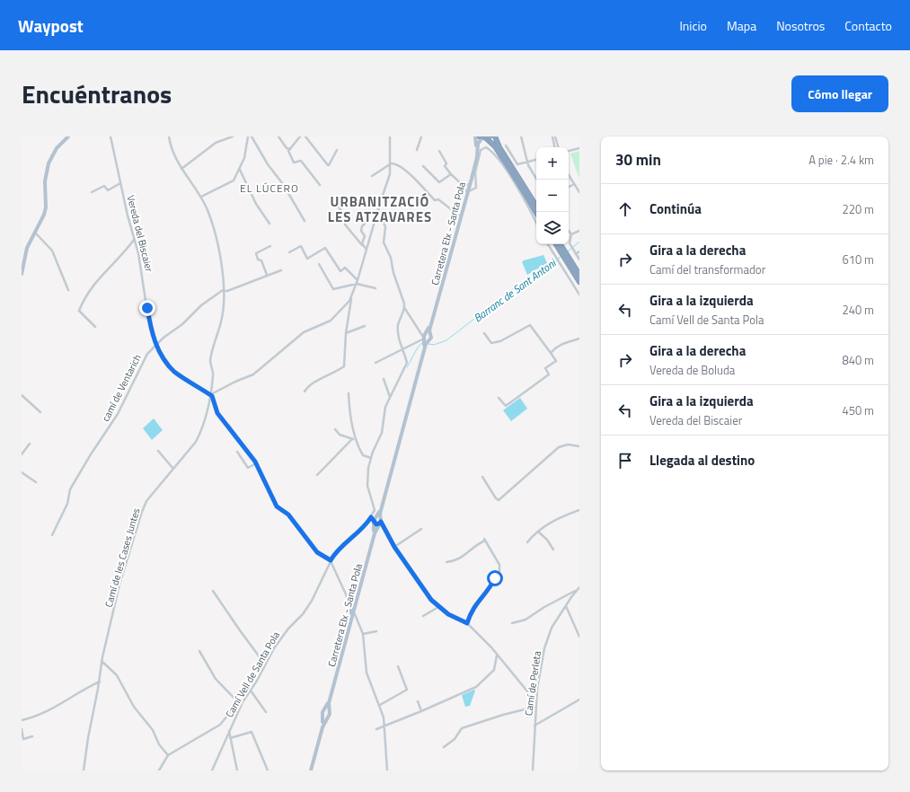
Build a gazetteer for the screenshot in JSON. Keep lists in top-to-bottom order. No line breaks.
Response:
{"streets":{"main road":["Carretera Elx - Santa Pola"],"street":["Vereda del Biscaier","camí de Ventarich","Camí de les Cases Juntes","Camí Vell de Santa Pola","Camí de Perleta"]},"crossings":[["Vereda del Biscaier","camí de Ventarich"],["Vereda del Biscaier","Camí de les Cases Juntes"],["Carretera Elx - Santa Pola","Camí Vell de Santa Pola"],["camí de Ventarich","Camí de les Cases Juntes"]],"districts":["EL LÚCERO","URBANITZACIÓ LES ATZAVARES"],"water":["Barranc de Sant Antoni"],"page":{"header":"Waypost","nav":["Inicio","Mapa","Nosotros","Contacto"],"title":"Encuéntranos","buttons":"Cómo llegar","heading":["30 min","A pie · 2.4 km"],"map_buttons":["+","−"],"list":[["Continúa","220 m"],["Gira a la derecha","Camí del transformador","610 m"],["Gira a la izquierda","Camí Vell de Santa Pola","240 m"],["Gira a la derecha","Vereda de Boluda","840 m"],["Gira a la izquierda","Vereda del Biscaier","450 m"],"Llegada al destino"]}}
